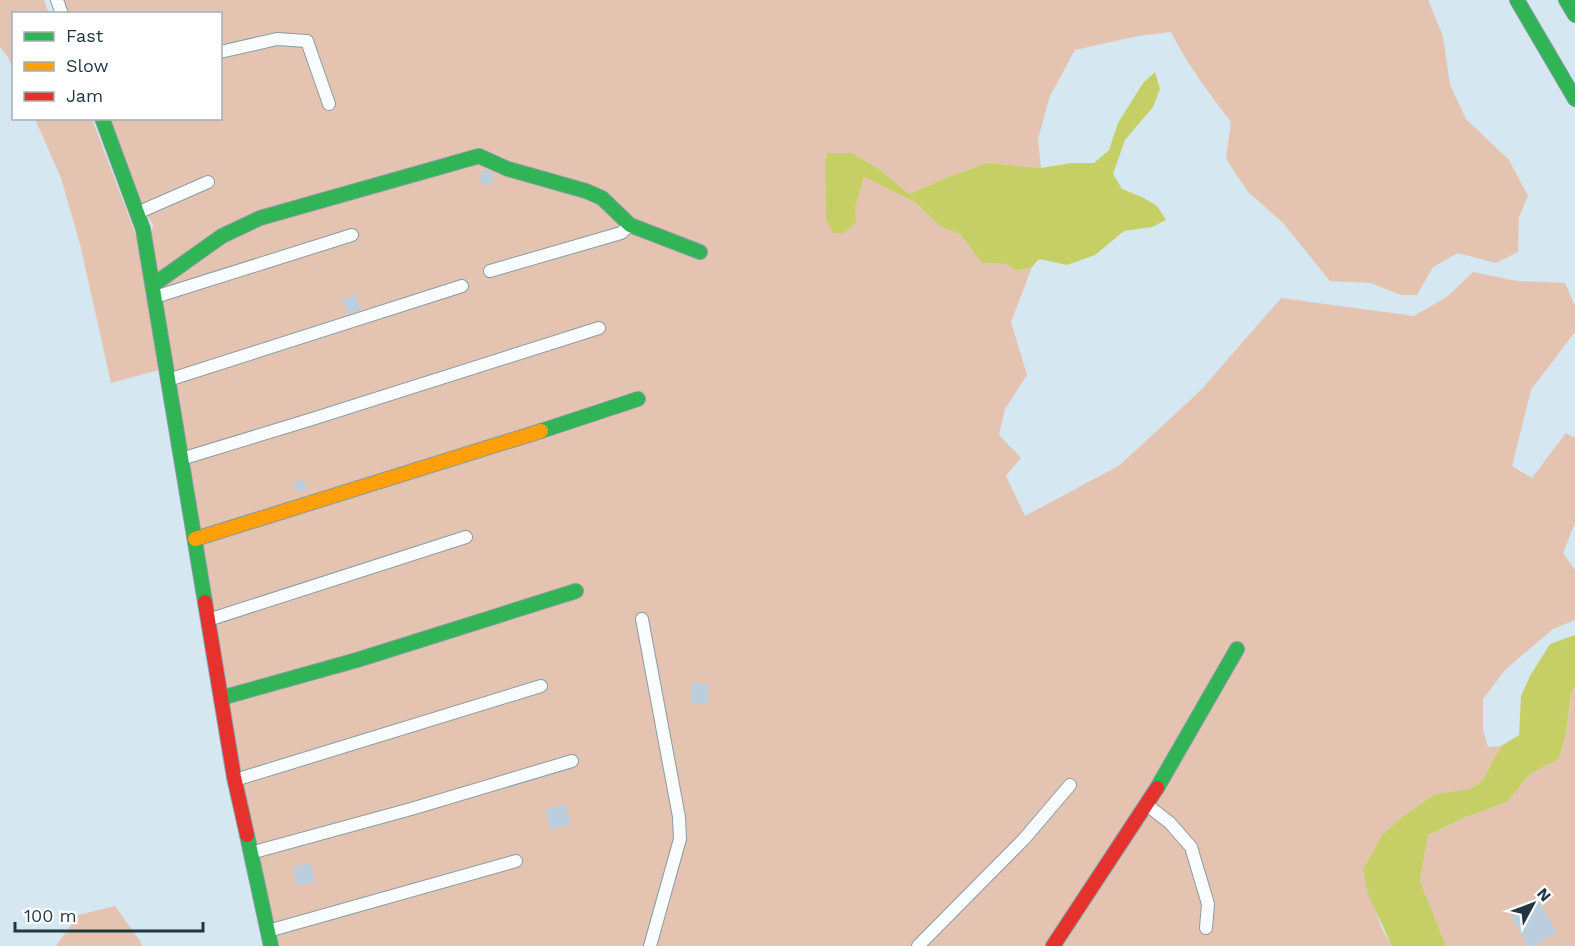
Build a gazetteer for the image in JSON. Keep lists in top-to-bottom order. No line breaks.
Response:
{"legend":["Fast","Slow","Jam"],"scale_bar":"100 m","north":"top right"}
